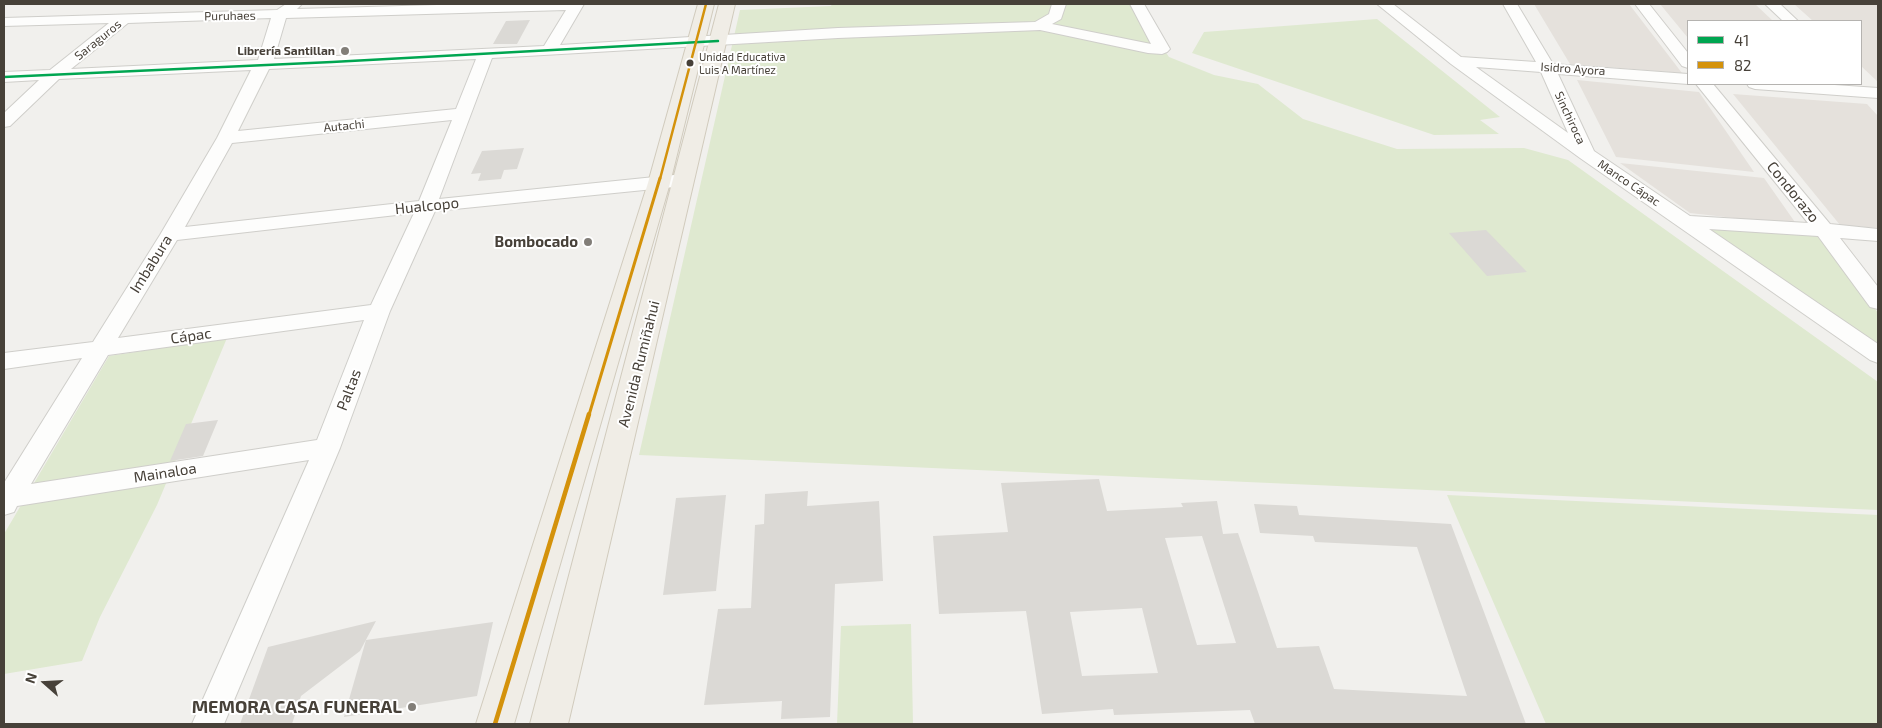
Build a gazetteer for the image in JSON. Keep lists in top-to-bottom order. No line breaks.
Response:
{"streets":{"main road":["Avenida Rumiñahui"],"street":["Puruhaes","Saraguros","Isidro Ayora","Sinchiroca","Autachi","Manco Cápac","Condorazo","Hualcopo","Imbabura","Cápac","Paltas","Mainaloa"]},"crossings":[["Puruhaes","Saraguros"],["Puruhaes","Imbabura"],["Isidro Ayora","Sinchiroca"],["Isidro Ayora","Manco Cápac"],["Sinchiroca","Manco Cápac"],["Autachi","Imbabura"],["Autachi","Paltas"],["Hualcopo","Imbabura"],["Hualcopo","Avenida Rumiñahui"],["Hualcopo","Paltas"],["Imbabura","Cápac"],["Imbabura","Mainaloa"],["Cápac","Paltas"],["Paltas","Mainaloa"]],"places":["Librería Santillan","Unidad Educativa Luis A Martínez","Bombocado","MEMORA CASA FUNERAL"],"lines":["transit line 82","transit line 41"],"legend":["41","82"],"north":"left"}
